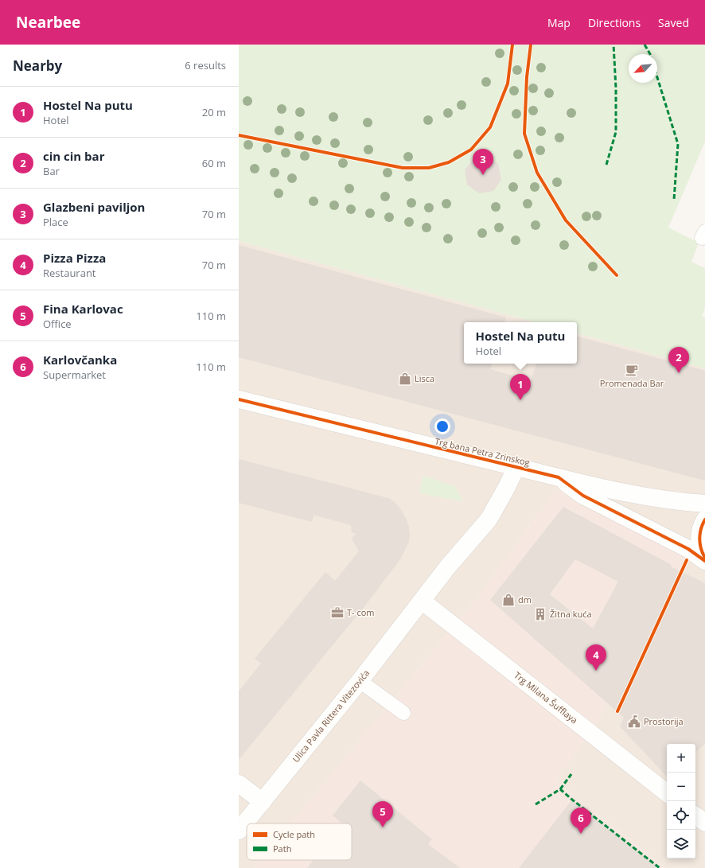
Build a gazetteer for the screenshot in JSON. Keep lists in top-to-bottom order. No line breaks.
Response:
{"streets":{"street":["Trg bana Petra Zrinskog","Trg Milana Šufflaya","Ulica Pavla Rittera Vitezovića"]},"crossings":[["Trg bana Petra Zrinskog","Trg Milana Šufflaya"],["Trg bana Petra Zrinskog","Ulica Pavla Rittera Vitezovića"],["Trg Milana Šufflaya","Ulica Pavla Rittera Vitezovića"]],"places":{"cafe":["Promenada Bar"],"shop":["Lisca","dm"],"office":["T- com"],"building":["Žitna kuća"],"public building":["Prostorija"]},"legend":["Cycle path","Path"],"north":"bottom left","page":{"header":"Nearbee","nav":["Map","Directions","Saved"],"heading":["Nearby","6 results"],"list":[{"mark":"1","name":"Hostel Na putu","note":"Hotel","value":"20 m"},{"mark":"2","name":"cin cin bar","note":"Bar","value":"60 m"},{"mark":"3","name":"Glazbeni paviljon","note":"Place","value":"70 m"},{"mark":"4","name":"Pizza Pizza","note":"Restaurant","value":"70 m"},{"mark":"5","name":"Fina Karlovac","note":"Office","value":"110 m"},{"mark":"6","name":"Karlovčanka","note":"Supermarket","value":"110 m"}],"pins":["3","2","1","4","5","6"],"popup":["Hostel Na putu","Hotel"],"map_buttons":["+","−"]}}
